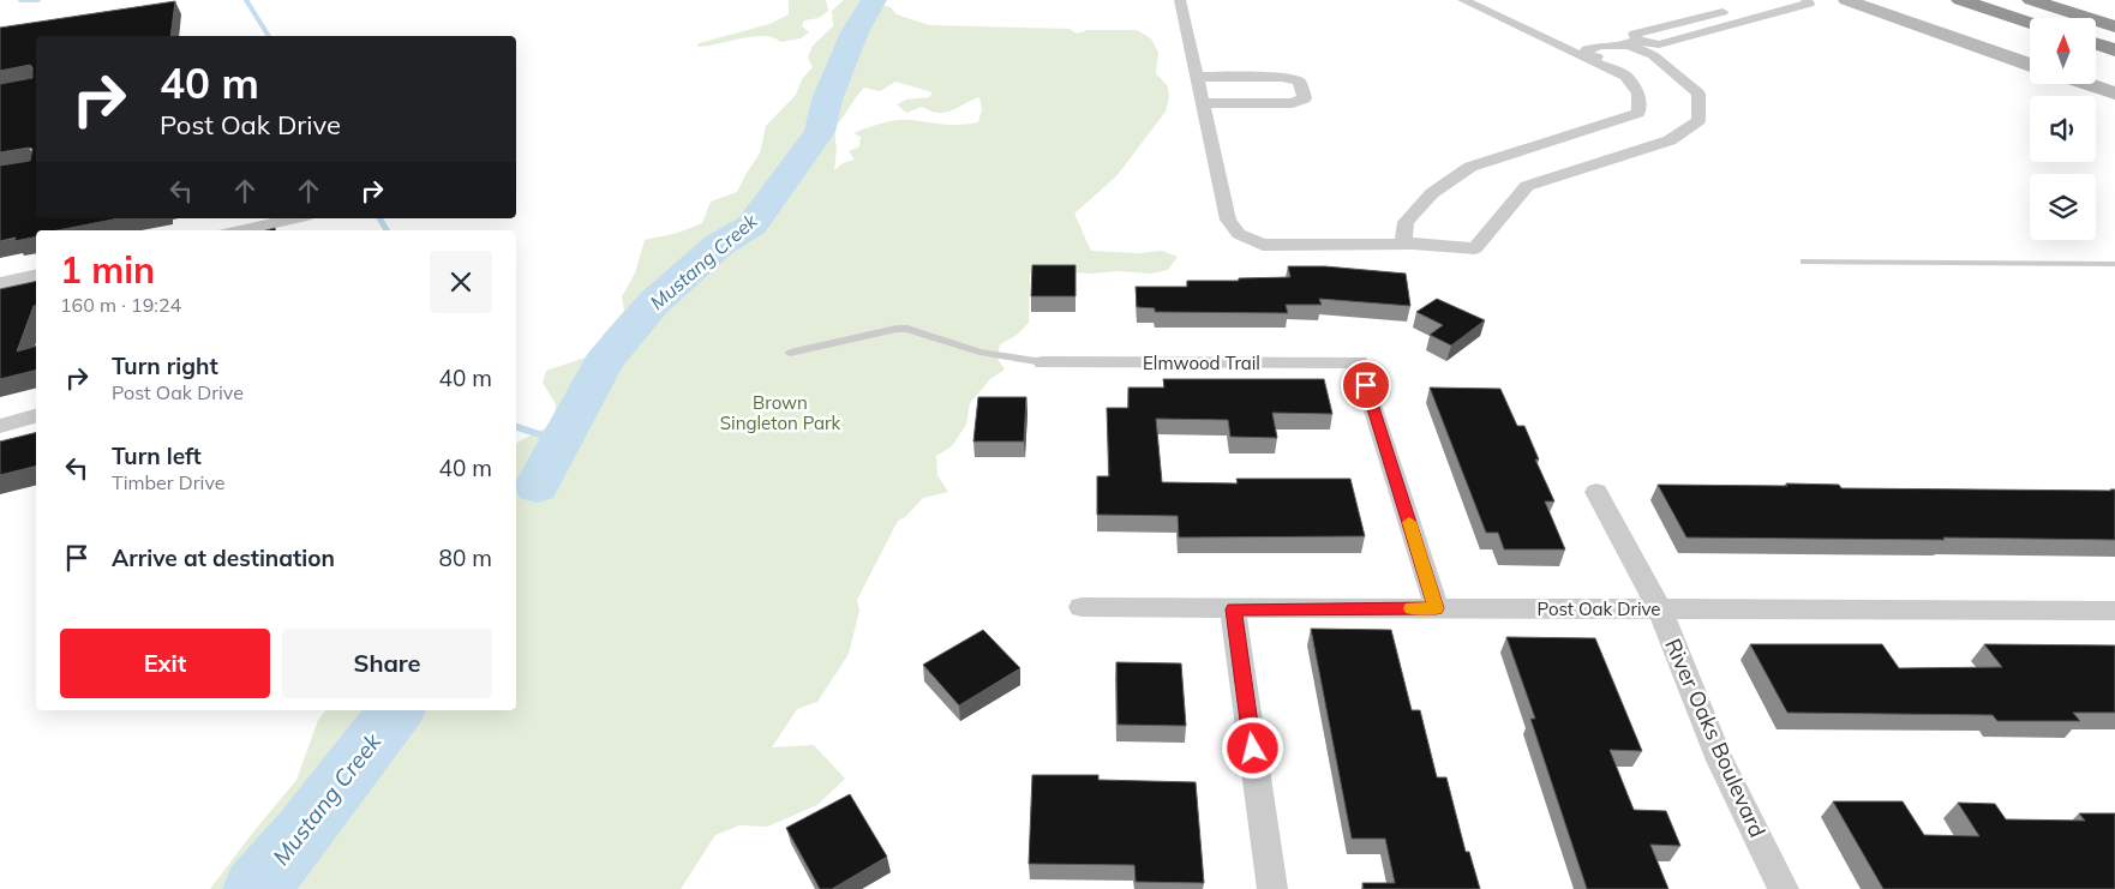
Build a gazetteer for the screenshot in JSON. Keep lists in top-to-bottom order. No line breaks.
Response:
{"streets":{"street":["Elmwood Trail","Post Oak Drive","River Oaks Boulevard"]},"crossings":[["Elmwood Trail","Post Oak Drive"],["Post Oak Drive","River Oaks Boulevard"]],"water":["Mustang Creek"],"parks":["Brown Singleton Park"],"north":"top","page":{"turn":["40 m","Post Oak Drive"],"heading":["1 min","160 m · 19:24"],"list":[{"name":"Turn right","note":"Post Oak Drive","value":"40 m"},{"name":"Turn left","note":"Timber Drive","value":"40 m"},{"name":"Arrive at destination","value":"80 m"}],"buttons":["Exit","Share"]}}
